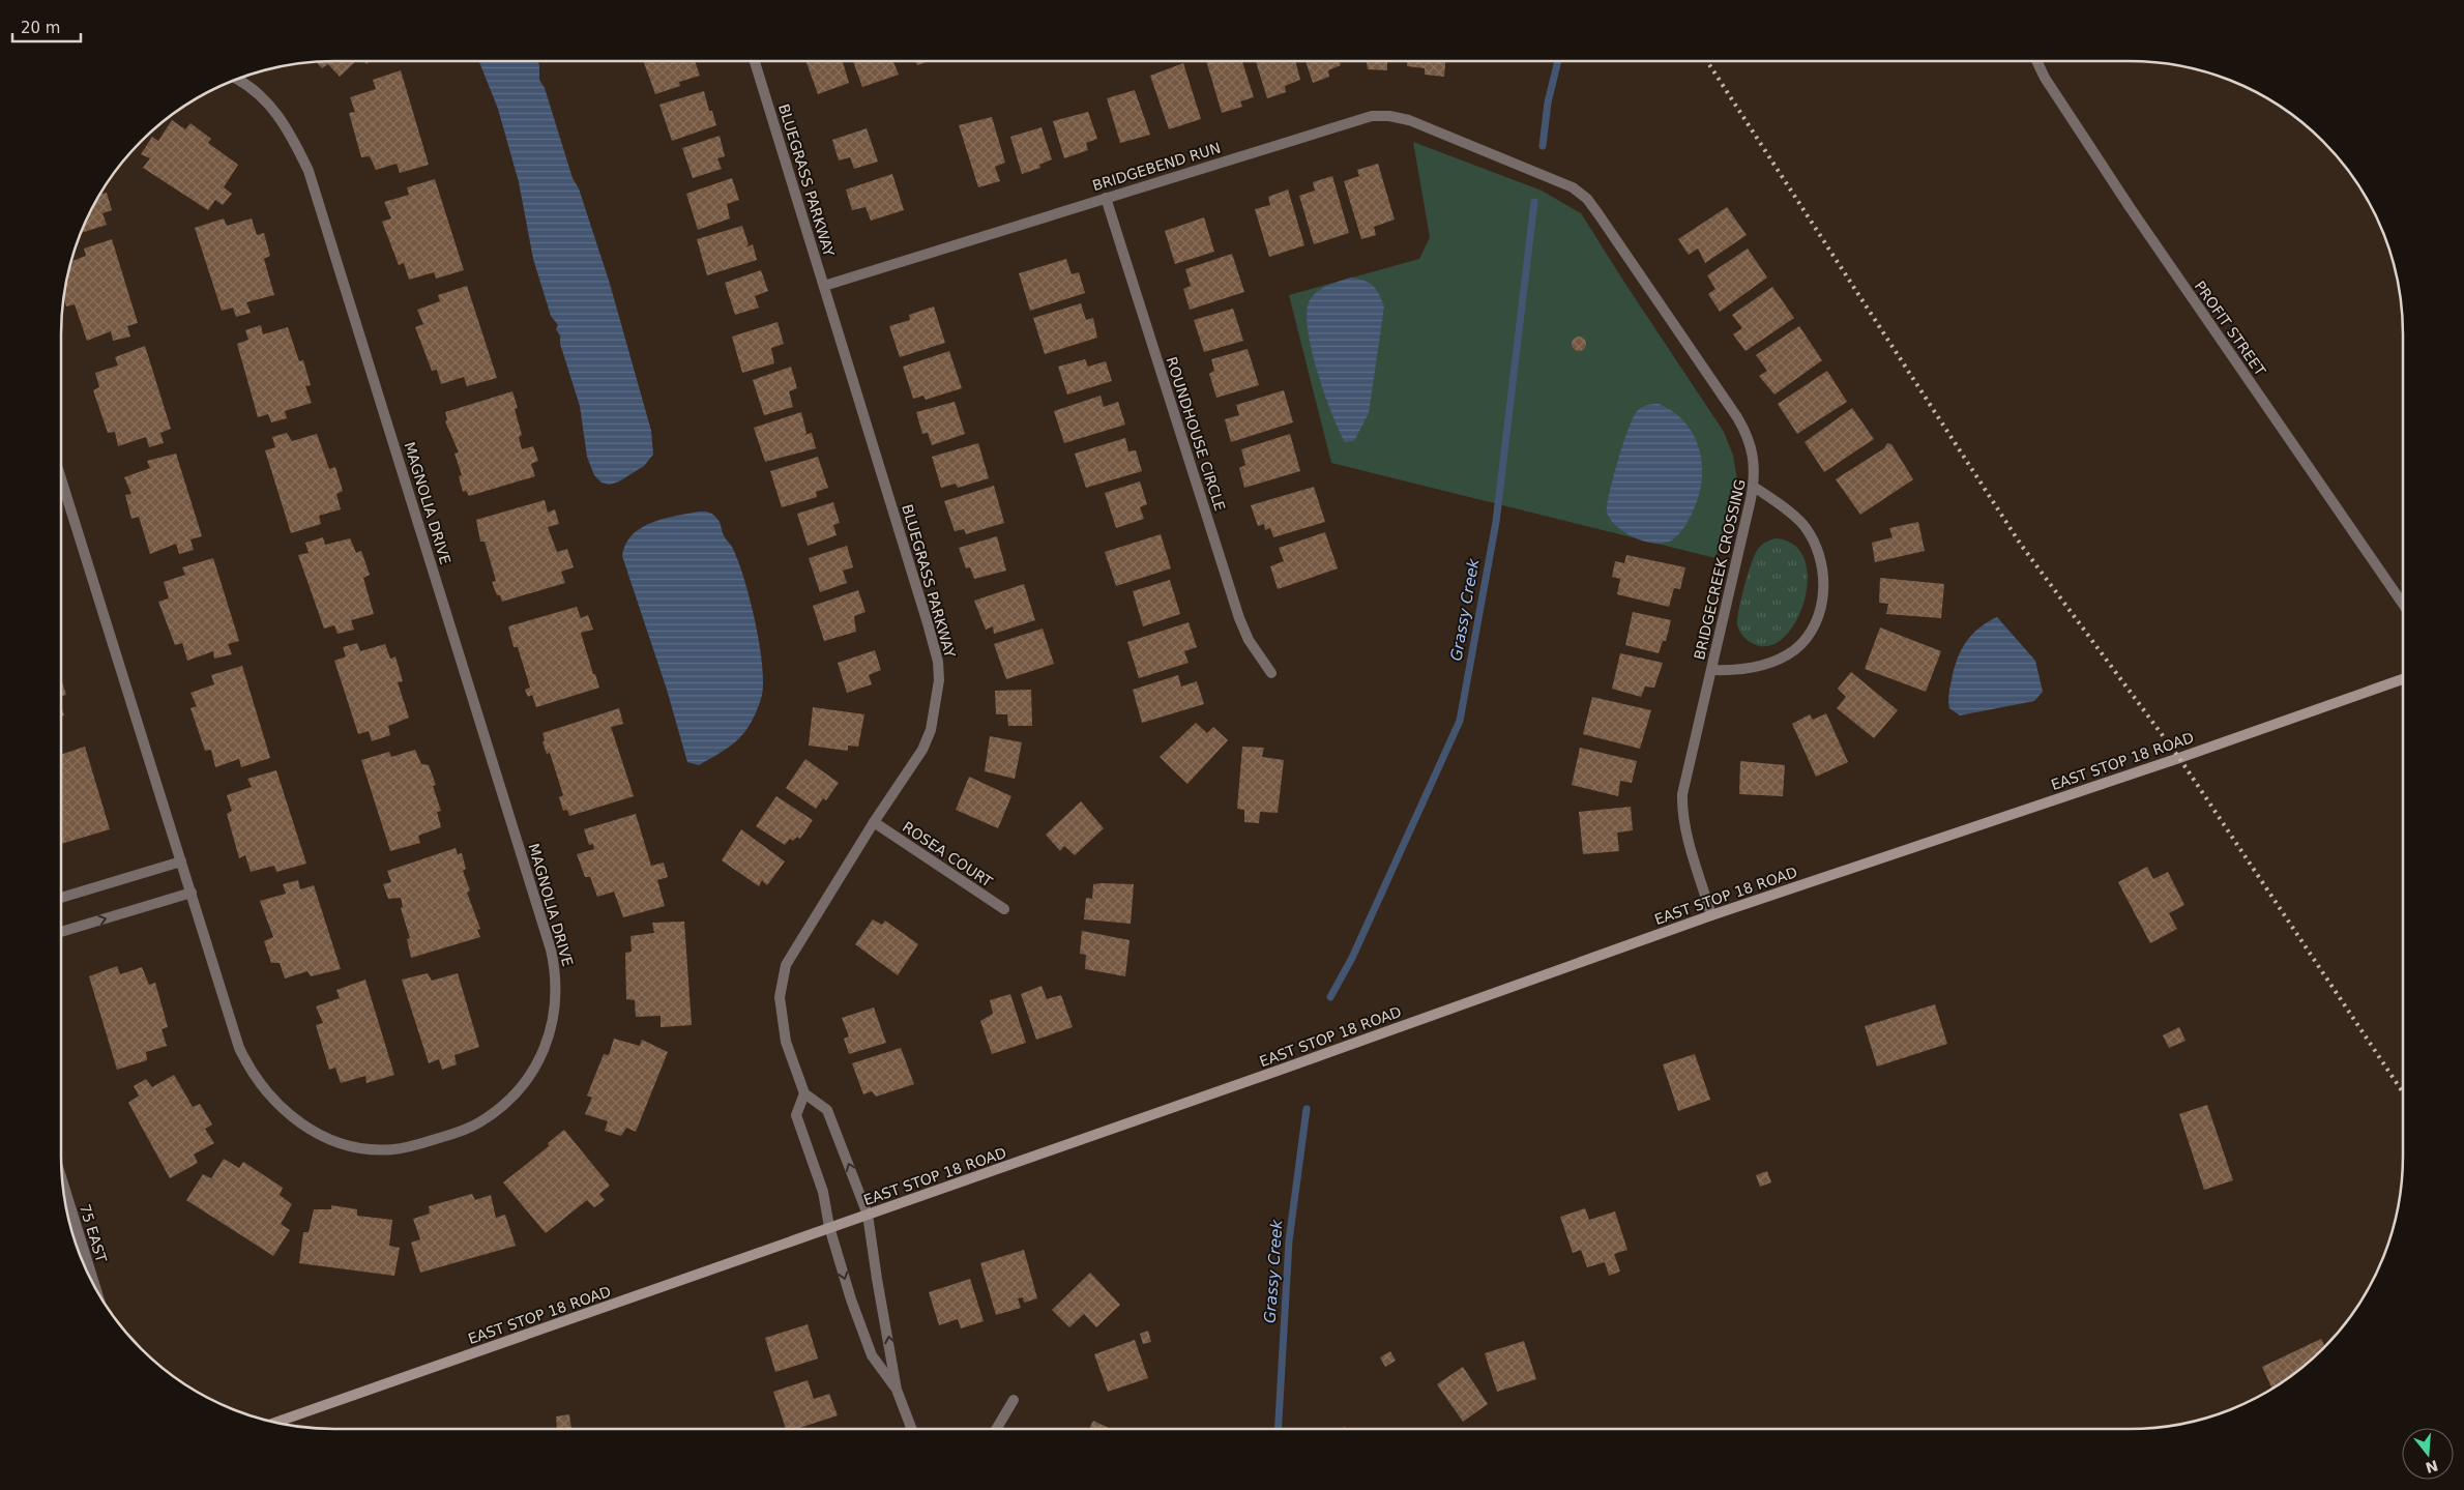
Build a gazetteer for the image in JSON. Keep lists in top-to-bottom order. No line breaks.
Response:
{"streets":{"street":["BRIDGEBEND RUN","BLUEGRASS PARKWAY","PROFIT STREET","ROUNDHOUSE CIRCLE","MAGNOLIA DRIVE","BRIDGECREEK CROSSING","EAST STOP 18 ROAD","ROSEA COURT","75 EAST"]},"crossings":[["BRIDGEBEND RUN","BLUEGRASS PARKWAY"],["BRIDGEBEND RUN","ROUNDHOUSE CIRCLE"],["BRIDGEBEND RUN","BRIDGECREEK CROSSING"],["BLUEGRASS PARKWAY","ROSEA COURT"],["BRIDGECREEK CROSSING","EAST STOP 18 ROAD"]],"water":["Grassy Creek"],"scale_bar":"20 m","north":"bottom"}
